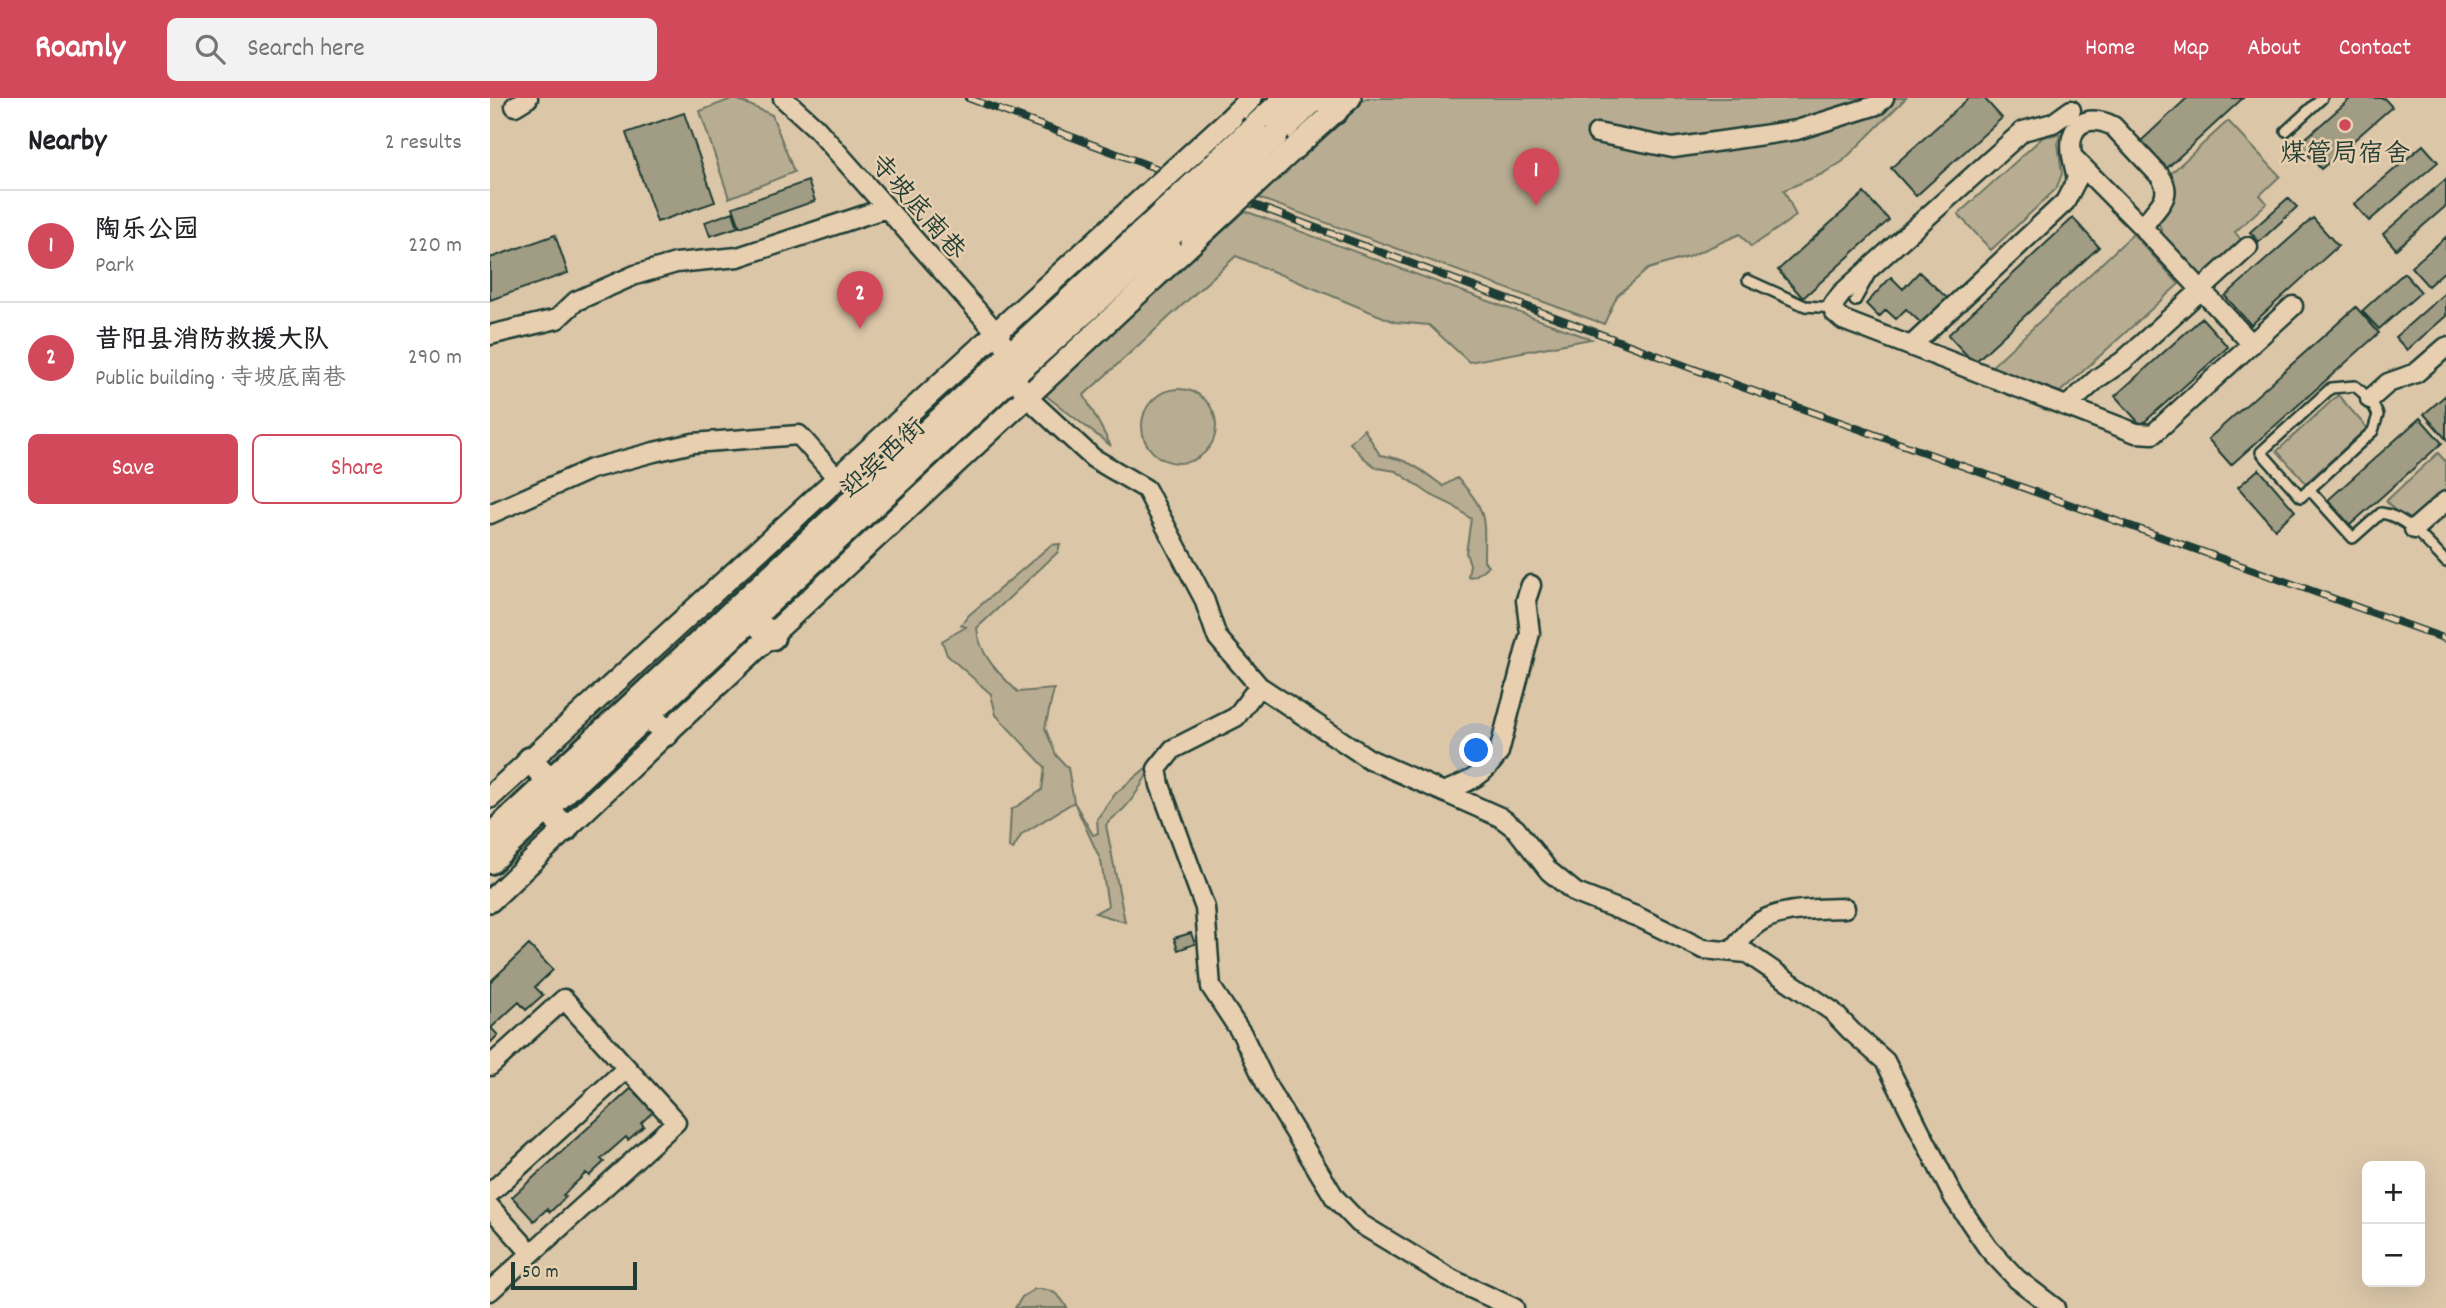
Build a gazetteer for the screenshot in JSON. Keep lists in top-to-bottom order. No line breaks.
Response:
{"streets":{"main road":["迎宾西街"],"street":["寺坡底南巷"]},"crossings":[["寺坡底南巷","迎宾西街"]],"places":["煤管局宿舍"],"scale_bar":"50 m","page":{"header":"Roamly","search":"Search here","nav":["Home","Map","About","Contact"],"heading":["Nearby","2 results"],"pins":["1","2"],"list":[{"mark":"1","name":"陶乐公园","note":"Park","value":"220 m"},{"mark":"2","name":"昔阳县消防救援大队","note":"Public building · 寺坡底南巷","value":"290 m"}],"buttons":["Save","Share"],"map_buttons":["+","−"],"scale":"50 m"}}
